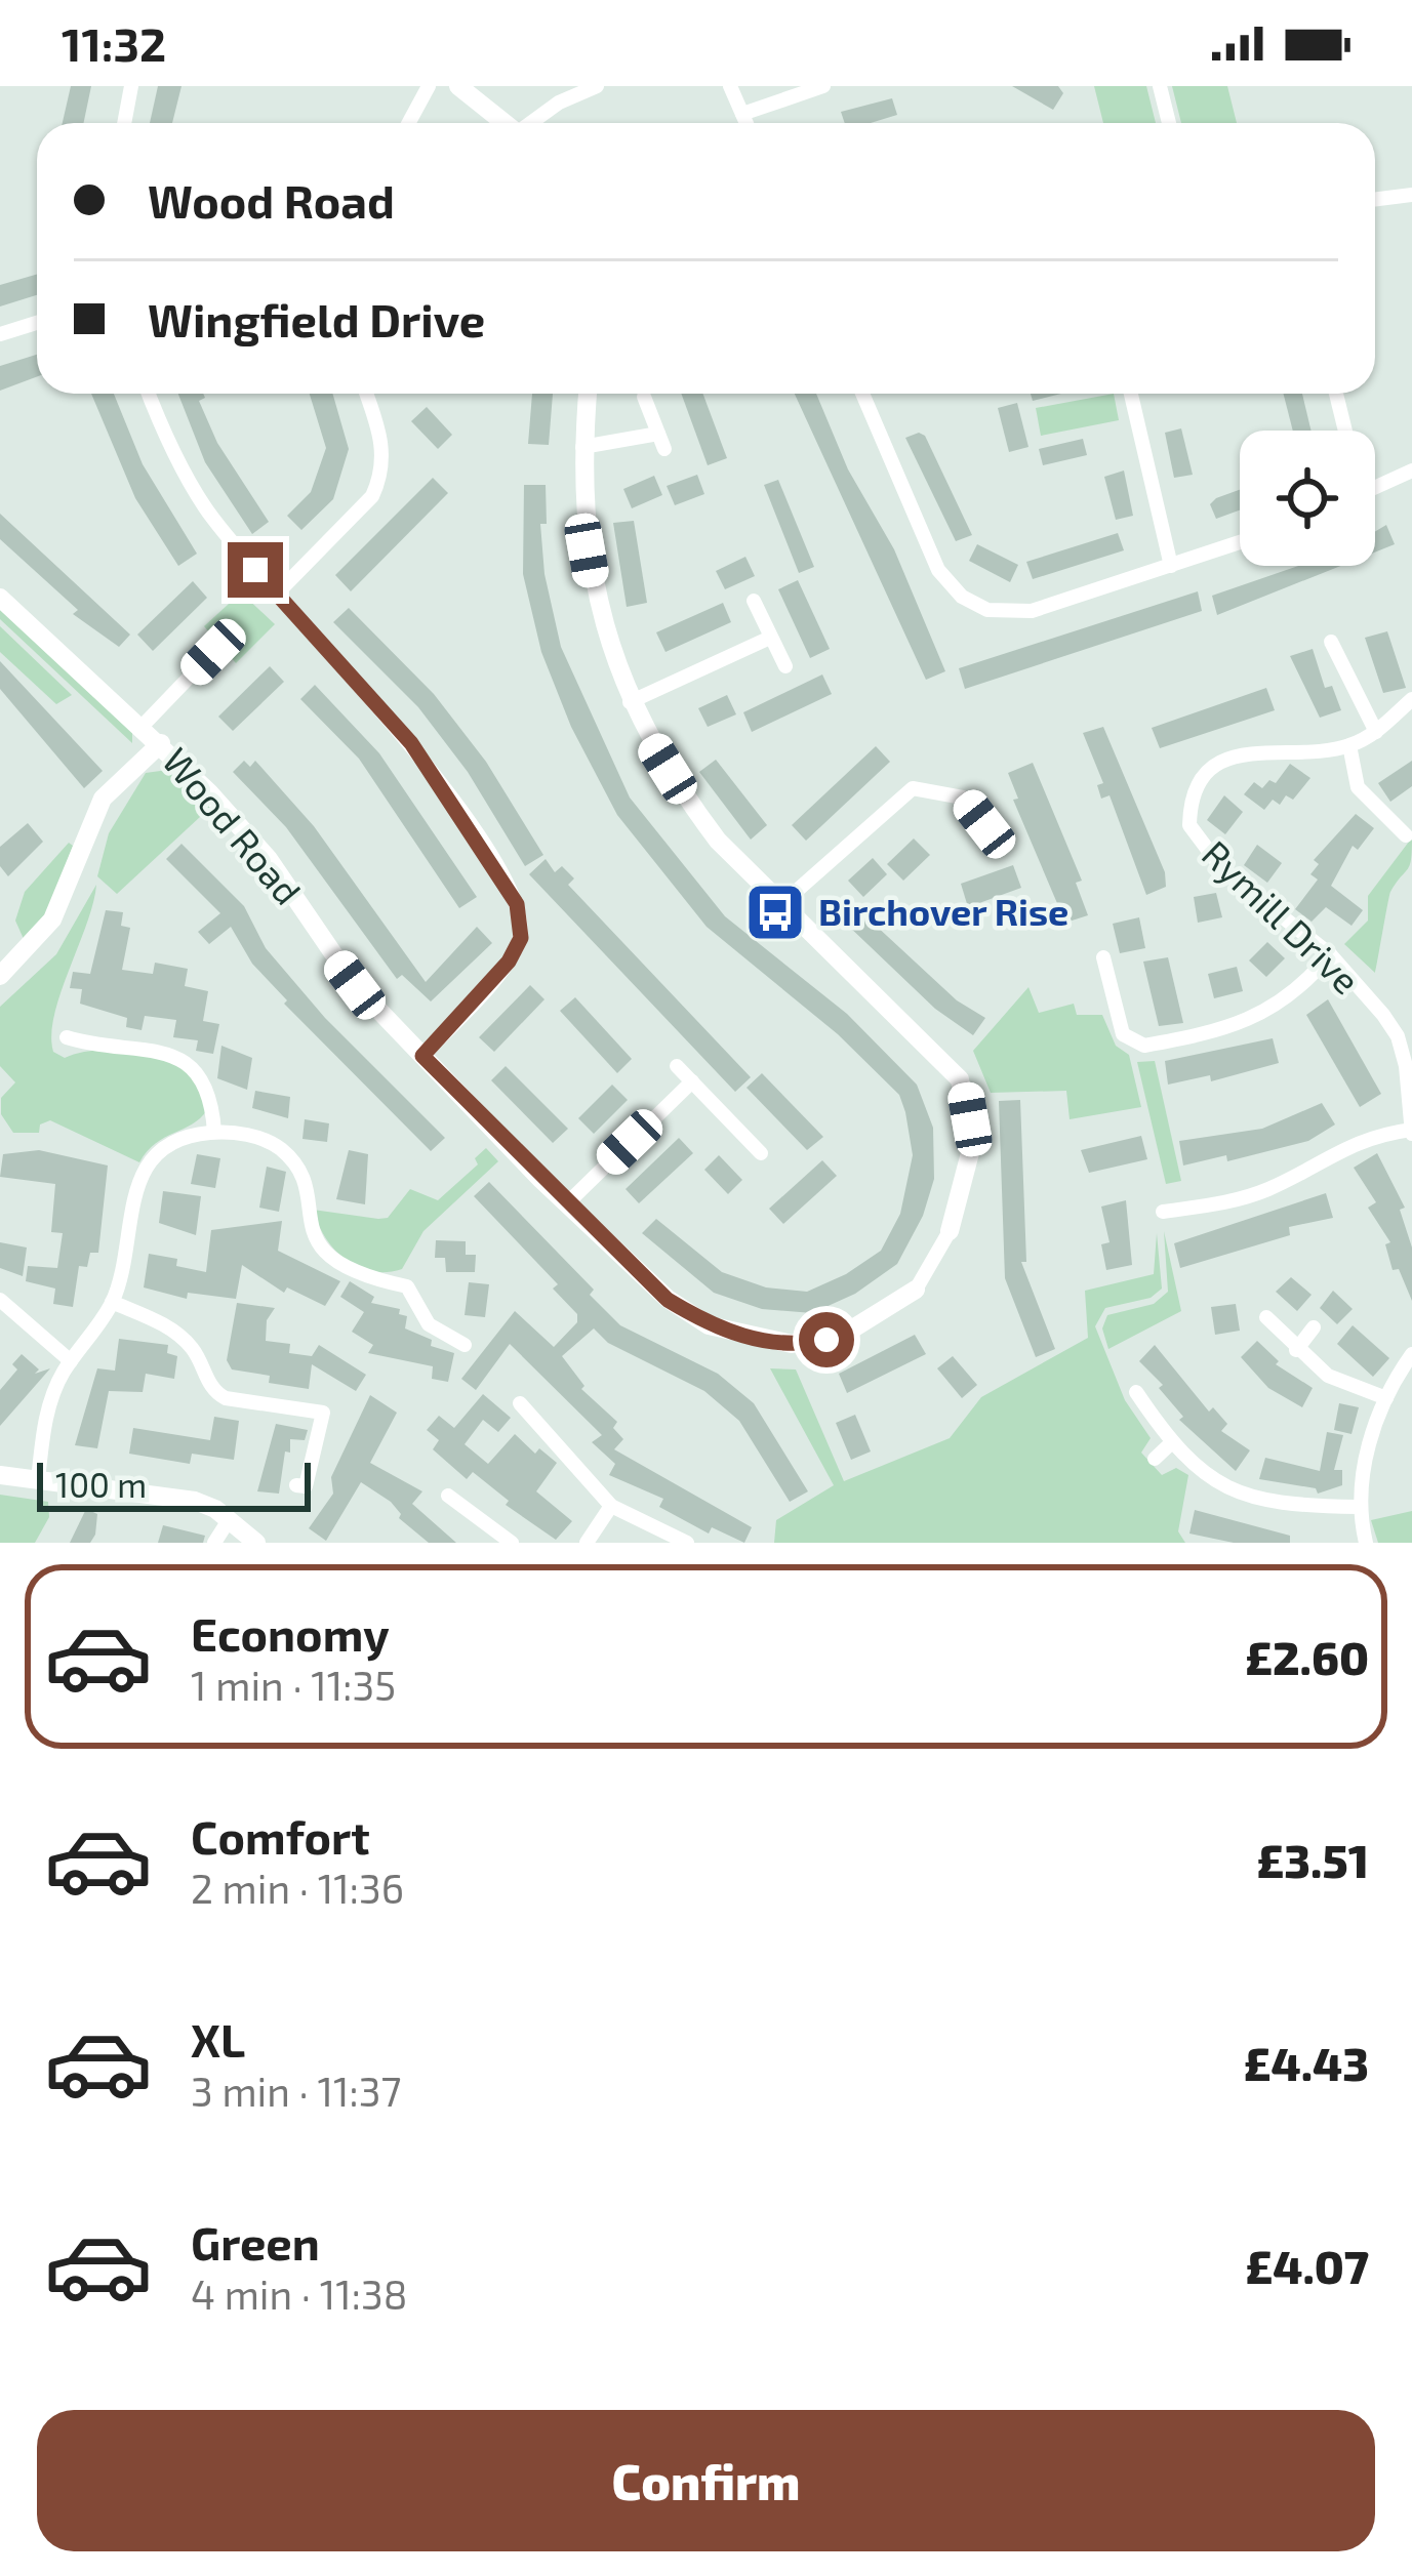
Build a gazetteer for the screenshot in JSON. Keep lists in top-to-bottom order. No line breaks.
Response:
{"streets":{"street":["Wood Road","Rymill Drive"]},"places":{"bus stop":["Birchover Rise"]},"scale_bar":"100 m","page":{"status":"11:32","banner":["Wood Road","Wingfield Drive"],"scale":"100 m","list":[{"name":"Economy","note":"1 min · 11:35","value":"£2.60"},{"name":"Comfort","note":"2 min · 11:36","value":"£3.51"},{"name":"XL","note":"3 min · 11:37","value":"£4.43"},{"name":"Green","note":"4 min · 11:38","value":"£4.07"}],"buttons":"Confirm"}}
